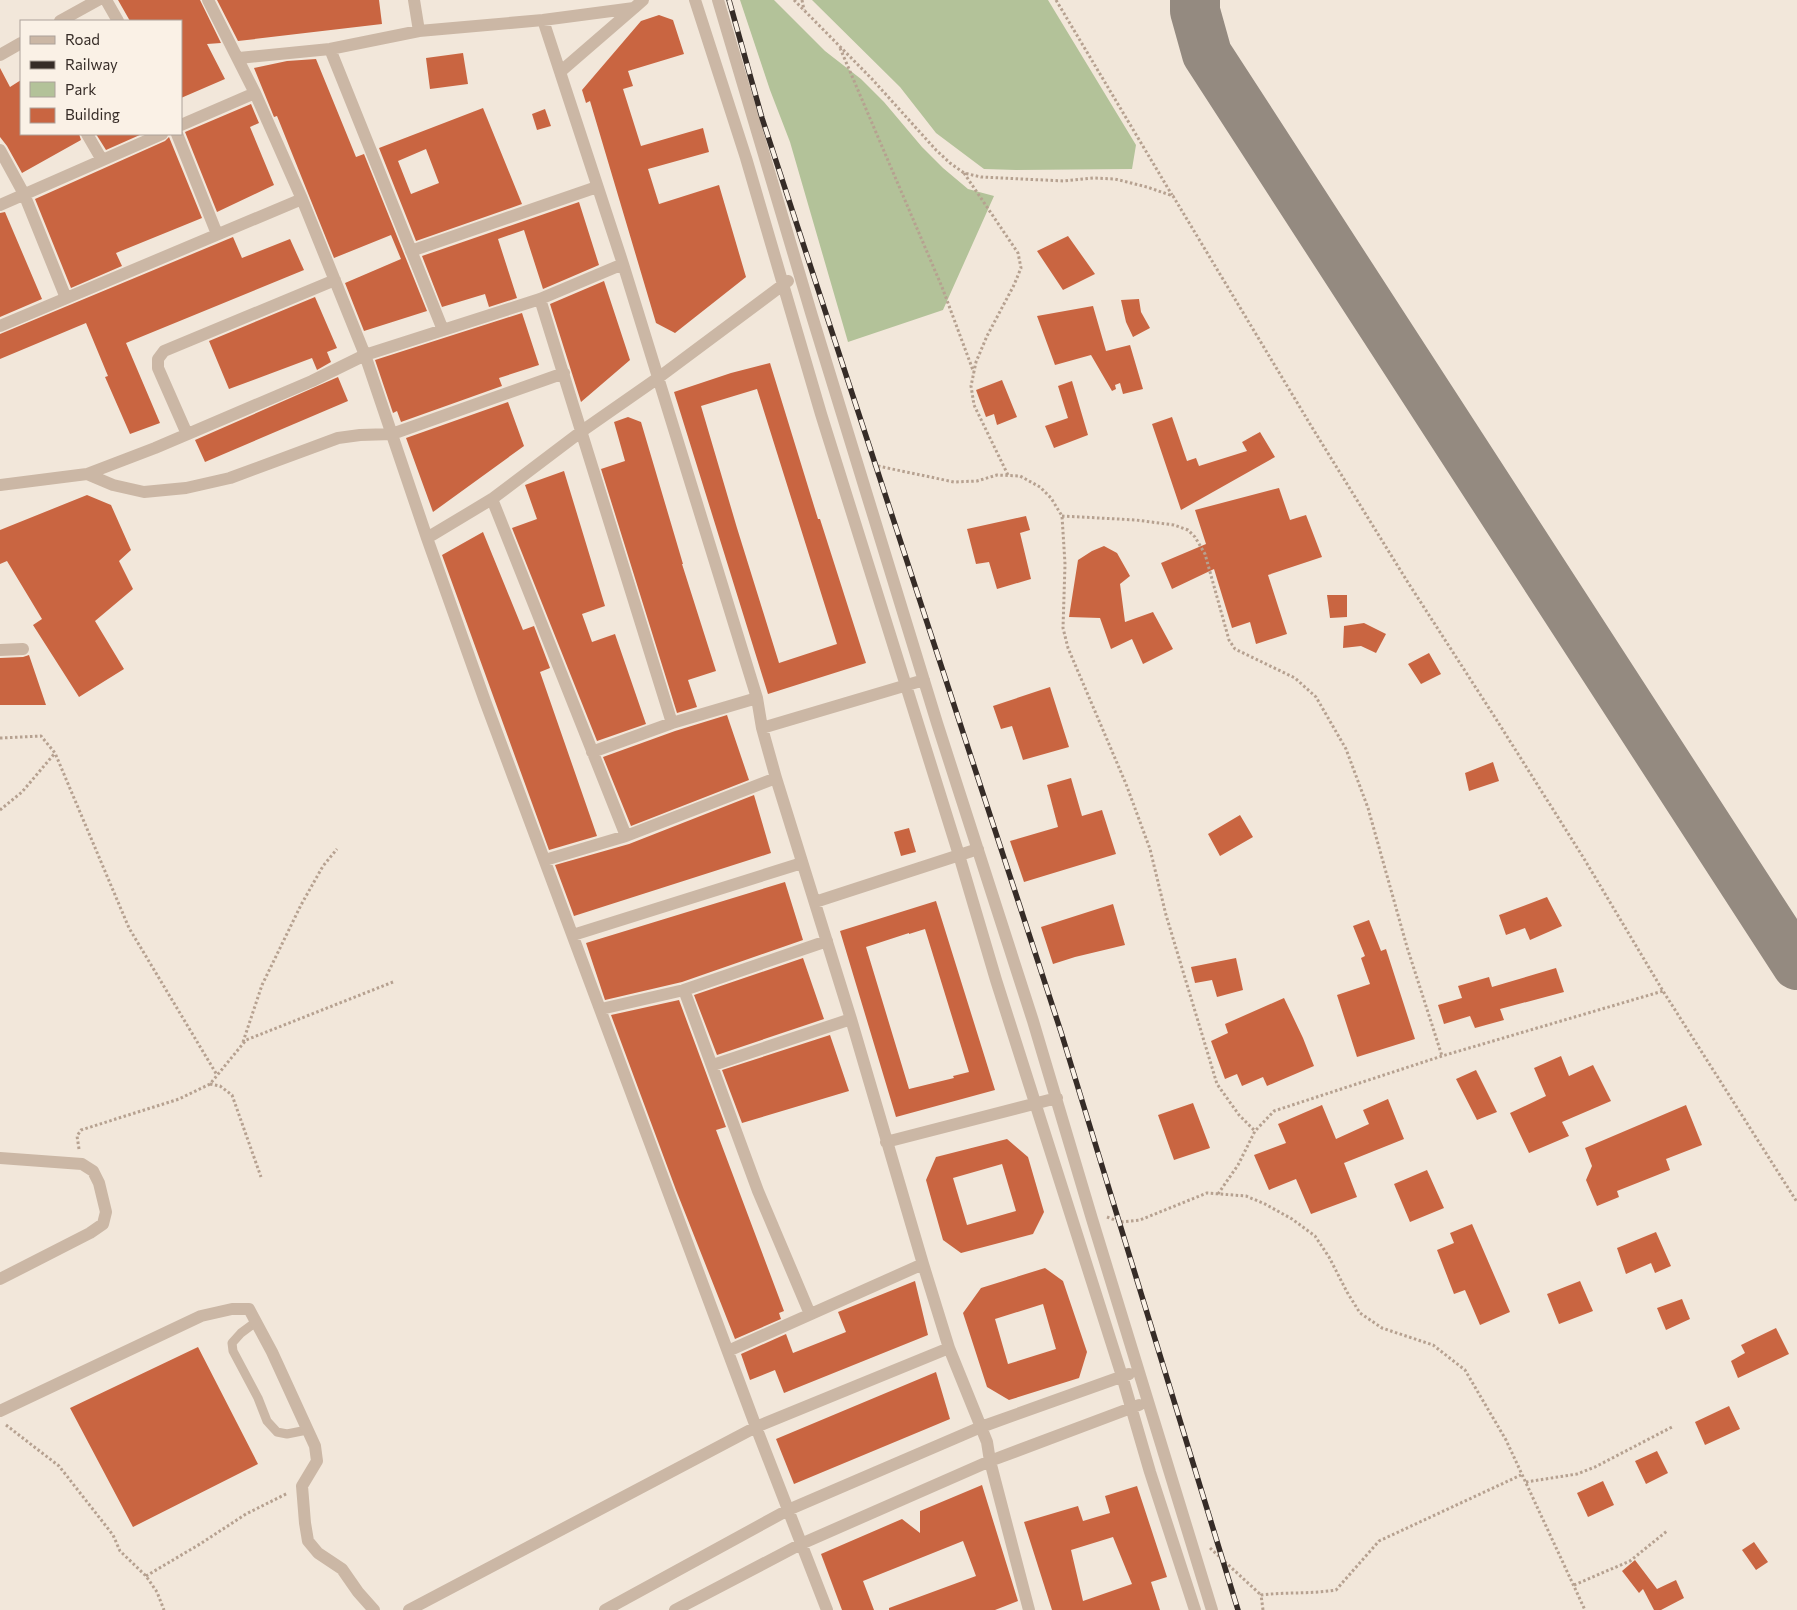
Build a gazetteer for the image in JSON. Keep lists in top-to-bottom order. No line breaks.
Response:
{"legend":["Road","Railway","Park","Building"]}
